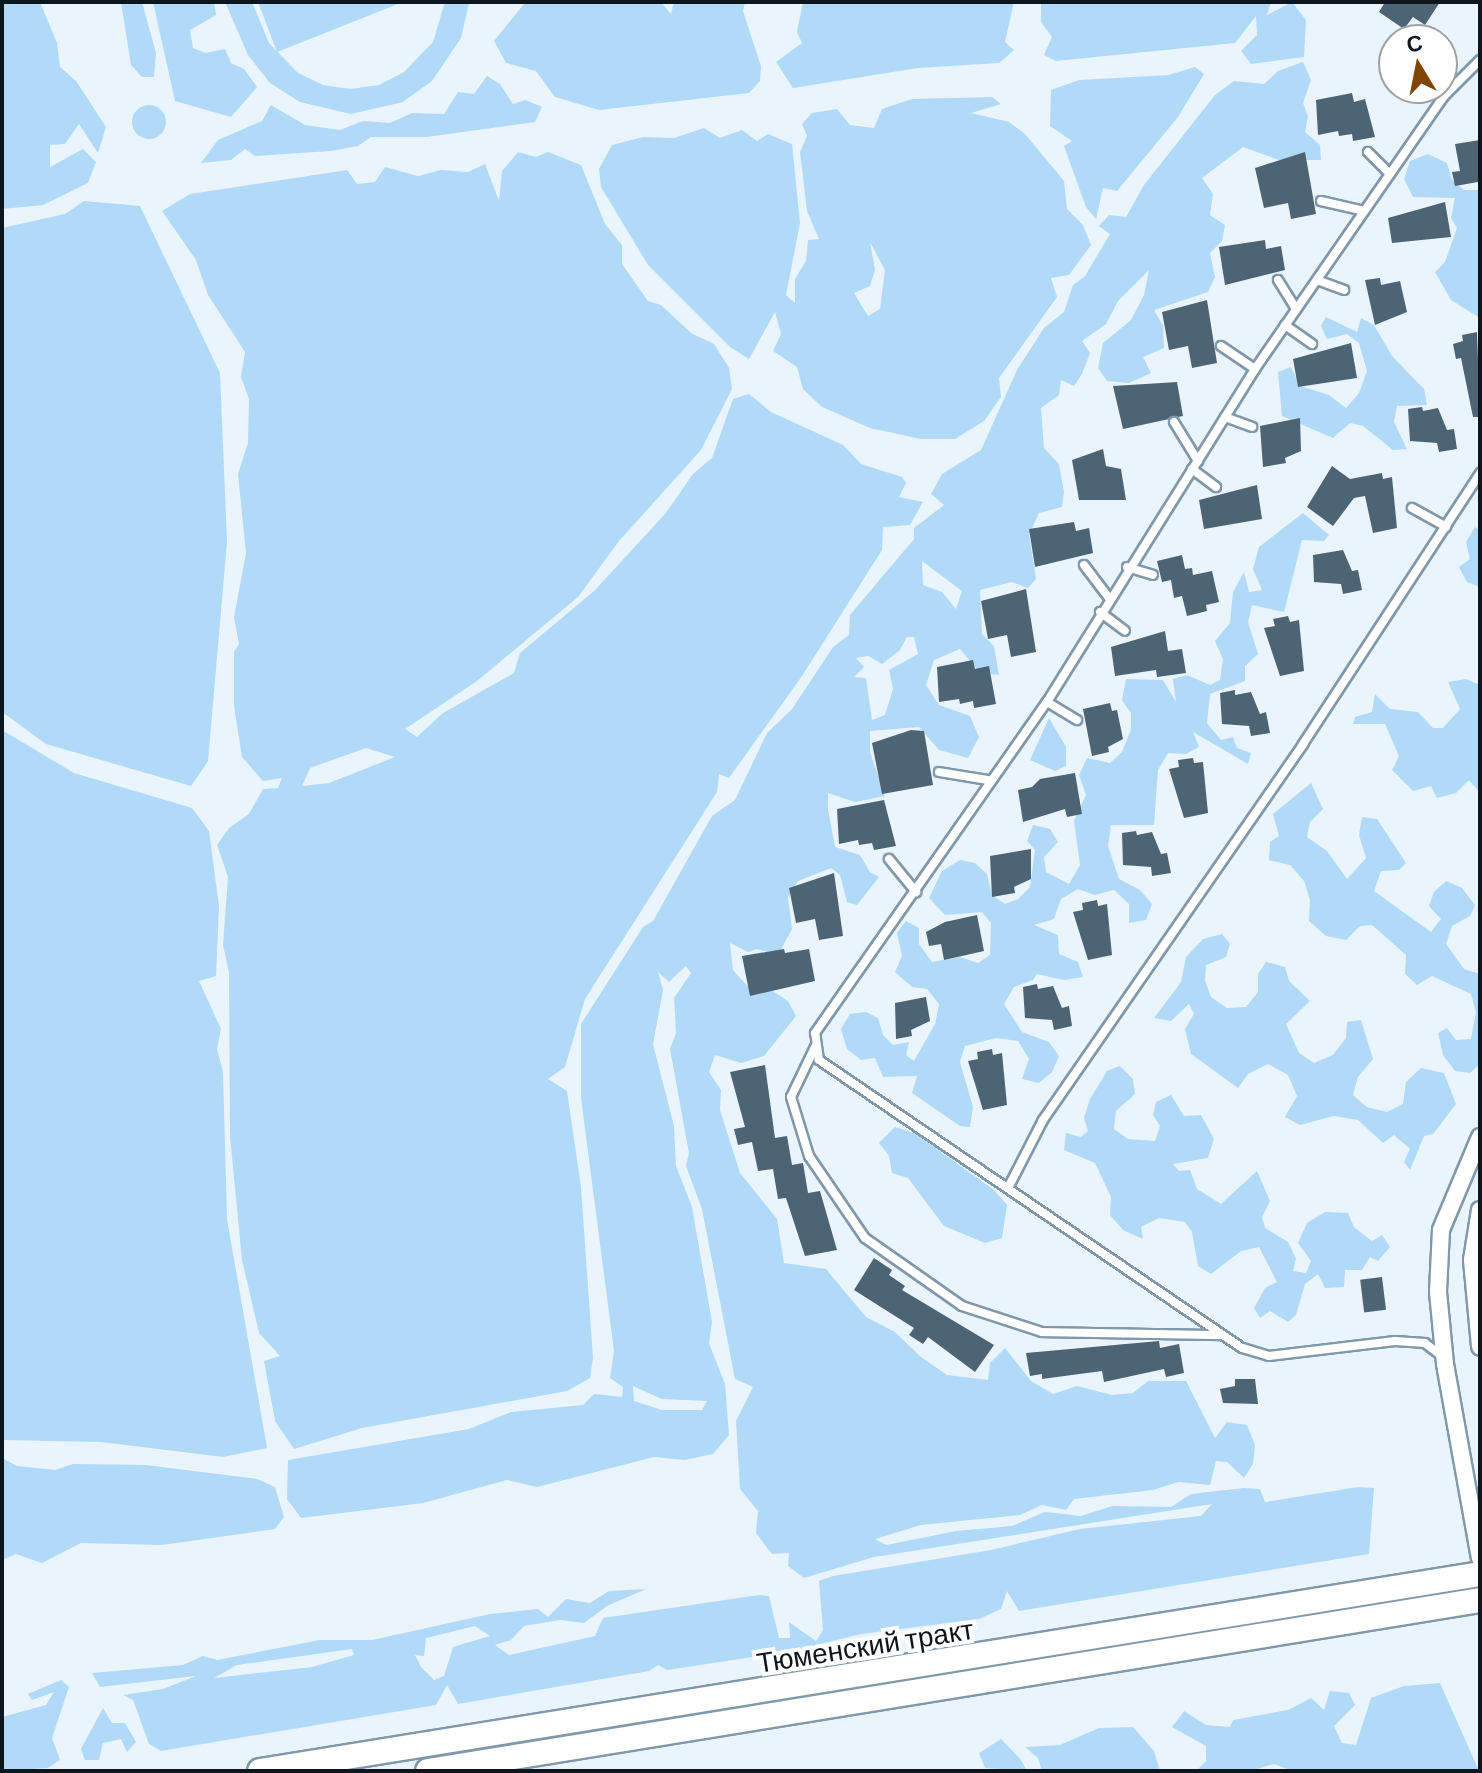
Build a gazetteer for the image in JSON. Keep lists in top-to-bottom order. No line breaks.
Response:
{"streets":{"main road":["Тюменский тракт"]},"north":"top"}
